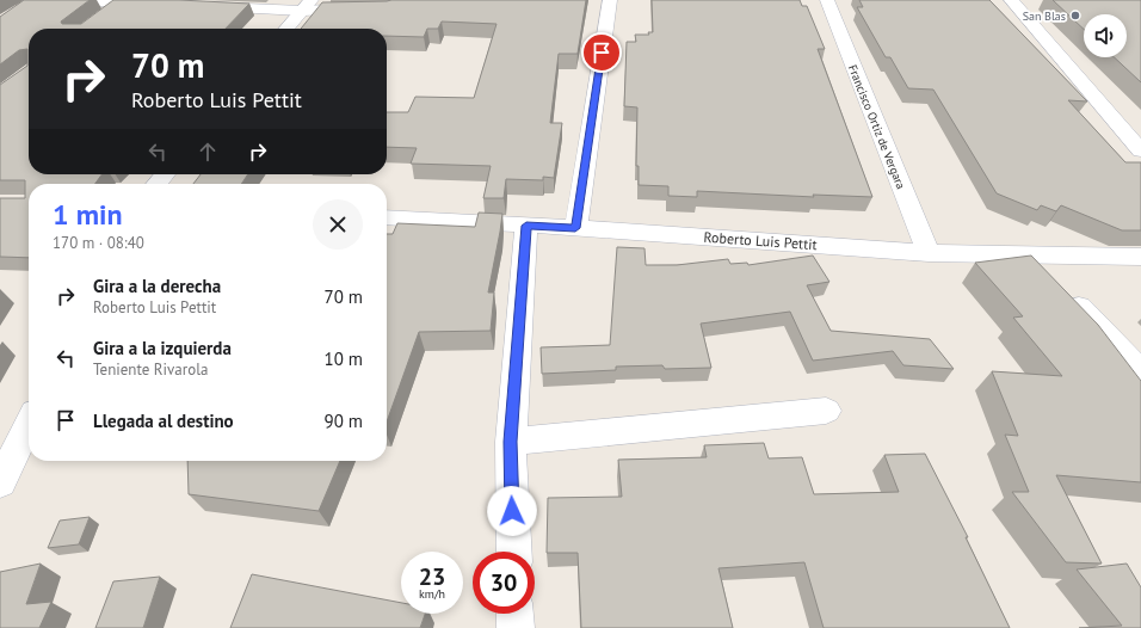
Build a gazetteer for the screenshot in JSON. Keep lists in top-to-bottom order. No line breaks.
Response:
{"streets":{"street":["Francisco Ortiz de Vergara","Roberto Luis Pettit"]},"crossings":[["Francisco Ortiz de Vergara","Roberto Luis Pettit"]],"places":["San Blas"],"page":{"turn":["70 m","Roberto Luis Pettit"],"heading":["1 min","170 m · 08:40"],"list":[{"name":"Gira a la derecha","note":"Roberto Luis Pettit","value":"70 m"},{"name":"Gira a la izquierda","note":"Teniente Rivarola","value":"10 m"},{"name":"Llegada al destino","value":"90 m"}],"speed":"23 km/h","limit":"30"}}
